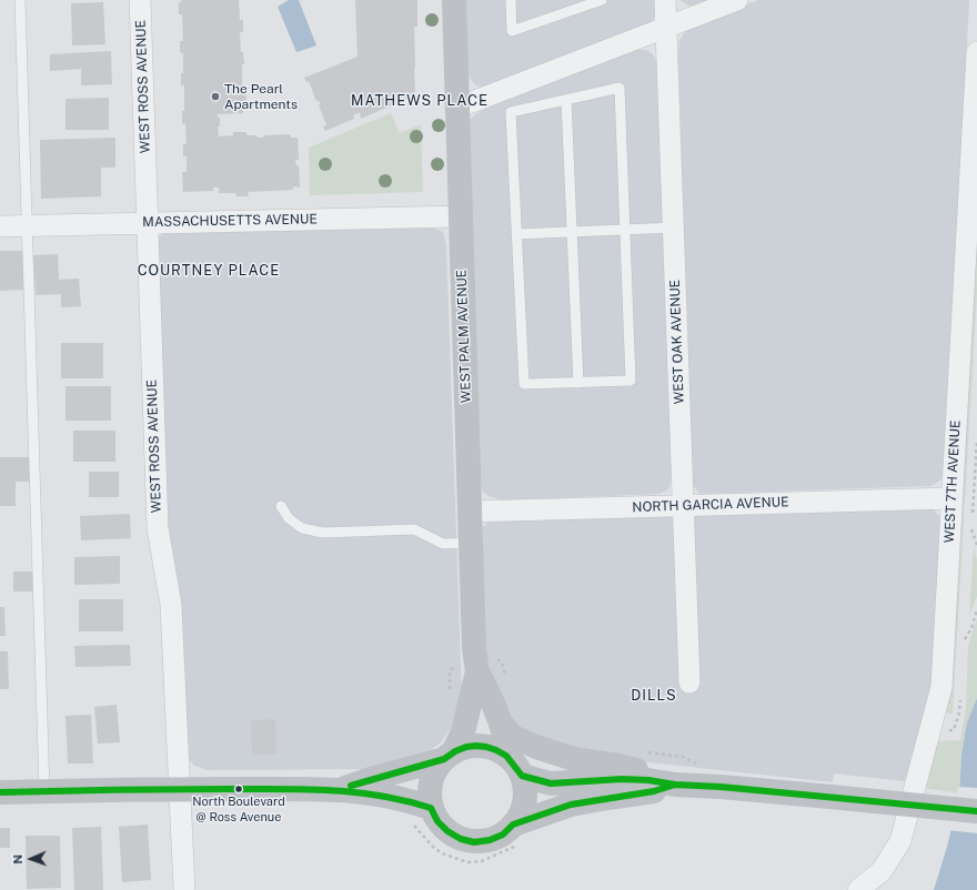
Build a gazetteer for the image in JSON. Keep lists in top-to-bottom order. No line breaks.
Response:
{"streets":{"street":["WEST ROSS AVENUE","MASSACHUSETTS AVENUE","WEST PALM AVENUE","WEST OAK AVENUE","WEST 7TH AVENUE","NORTH GARCIA AVENUE"]},"crossings":[["WEST ROSS AVENUE","MASSACHUSETTS AVENUE"],["MASSACHUSETTS AVENUE","WEST PALM AVENUE"],["WEST PALM AVENUE","NORTH GARCIA AVENUE"],["WEST OAK AVENUE","NORTH GARCIA AVENUE"],["WEST 7TH AVENUE","NORTH GARCIA AVENUE"]],"districts":["MATHEWS PLACE","COURTNEY PLACE","DILLS"],"places":["The Pearl Apartments","North Boulevard @ Ross Avenue"],"north":"left"}
